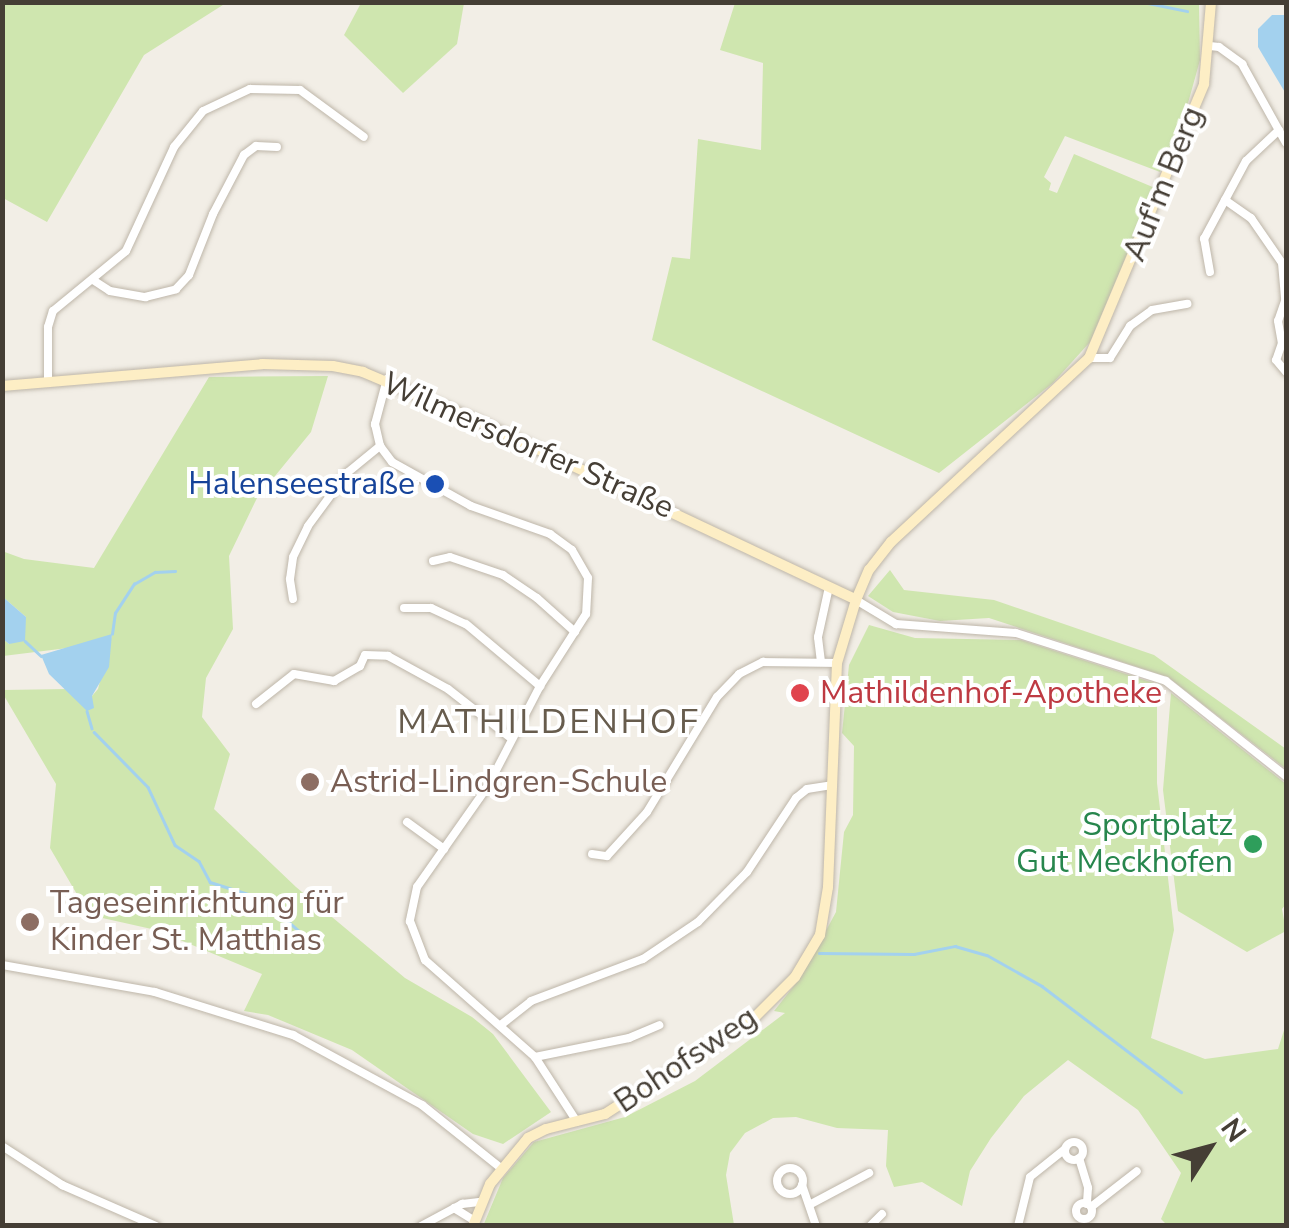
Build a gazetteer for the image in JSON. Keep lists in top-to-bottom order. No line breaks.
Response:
{"streets":{"street":["Auf'm Berg","Wilmersdorfer Straße","Bohofsweg"]},"crossings":[["Auf'm Berg","Wilmersdorfer Straße"],["Auf'm Berg","Bohofsweg"],["Wilmersdorfer Straße","Bohofsweg"]],"districts":["MATHILDENHOF"],"places":["Halenseestraße","Mathildenhof-Apotheke","Astrid-Lindgren-Schule","Sportplatz Gut Meckhofen","Tageseinrichtung für Kinder St. Matthias"],"north":"top right"}
